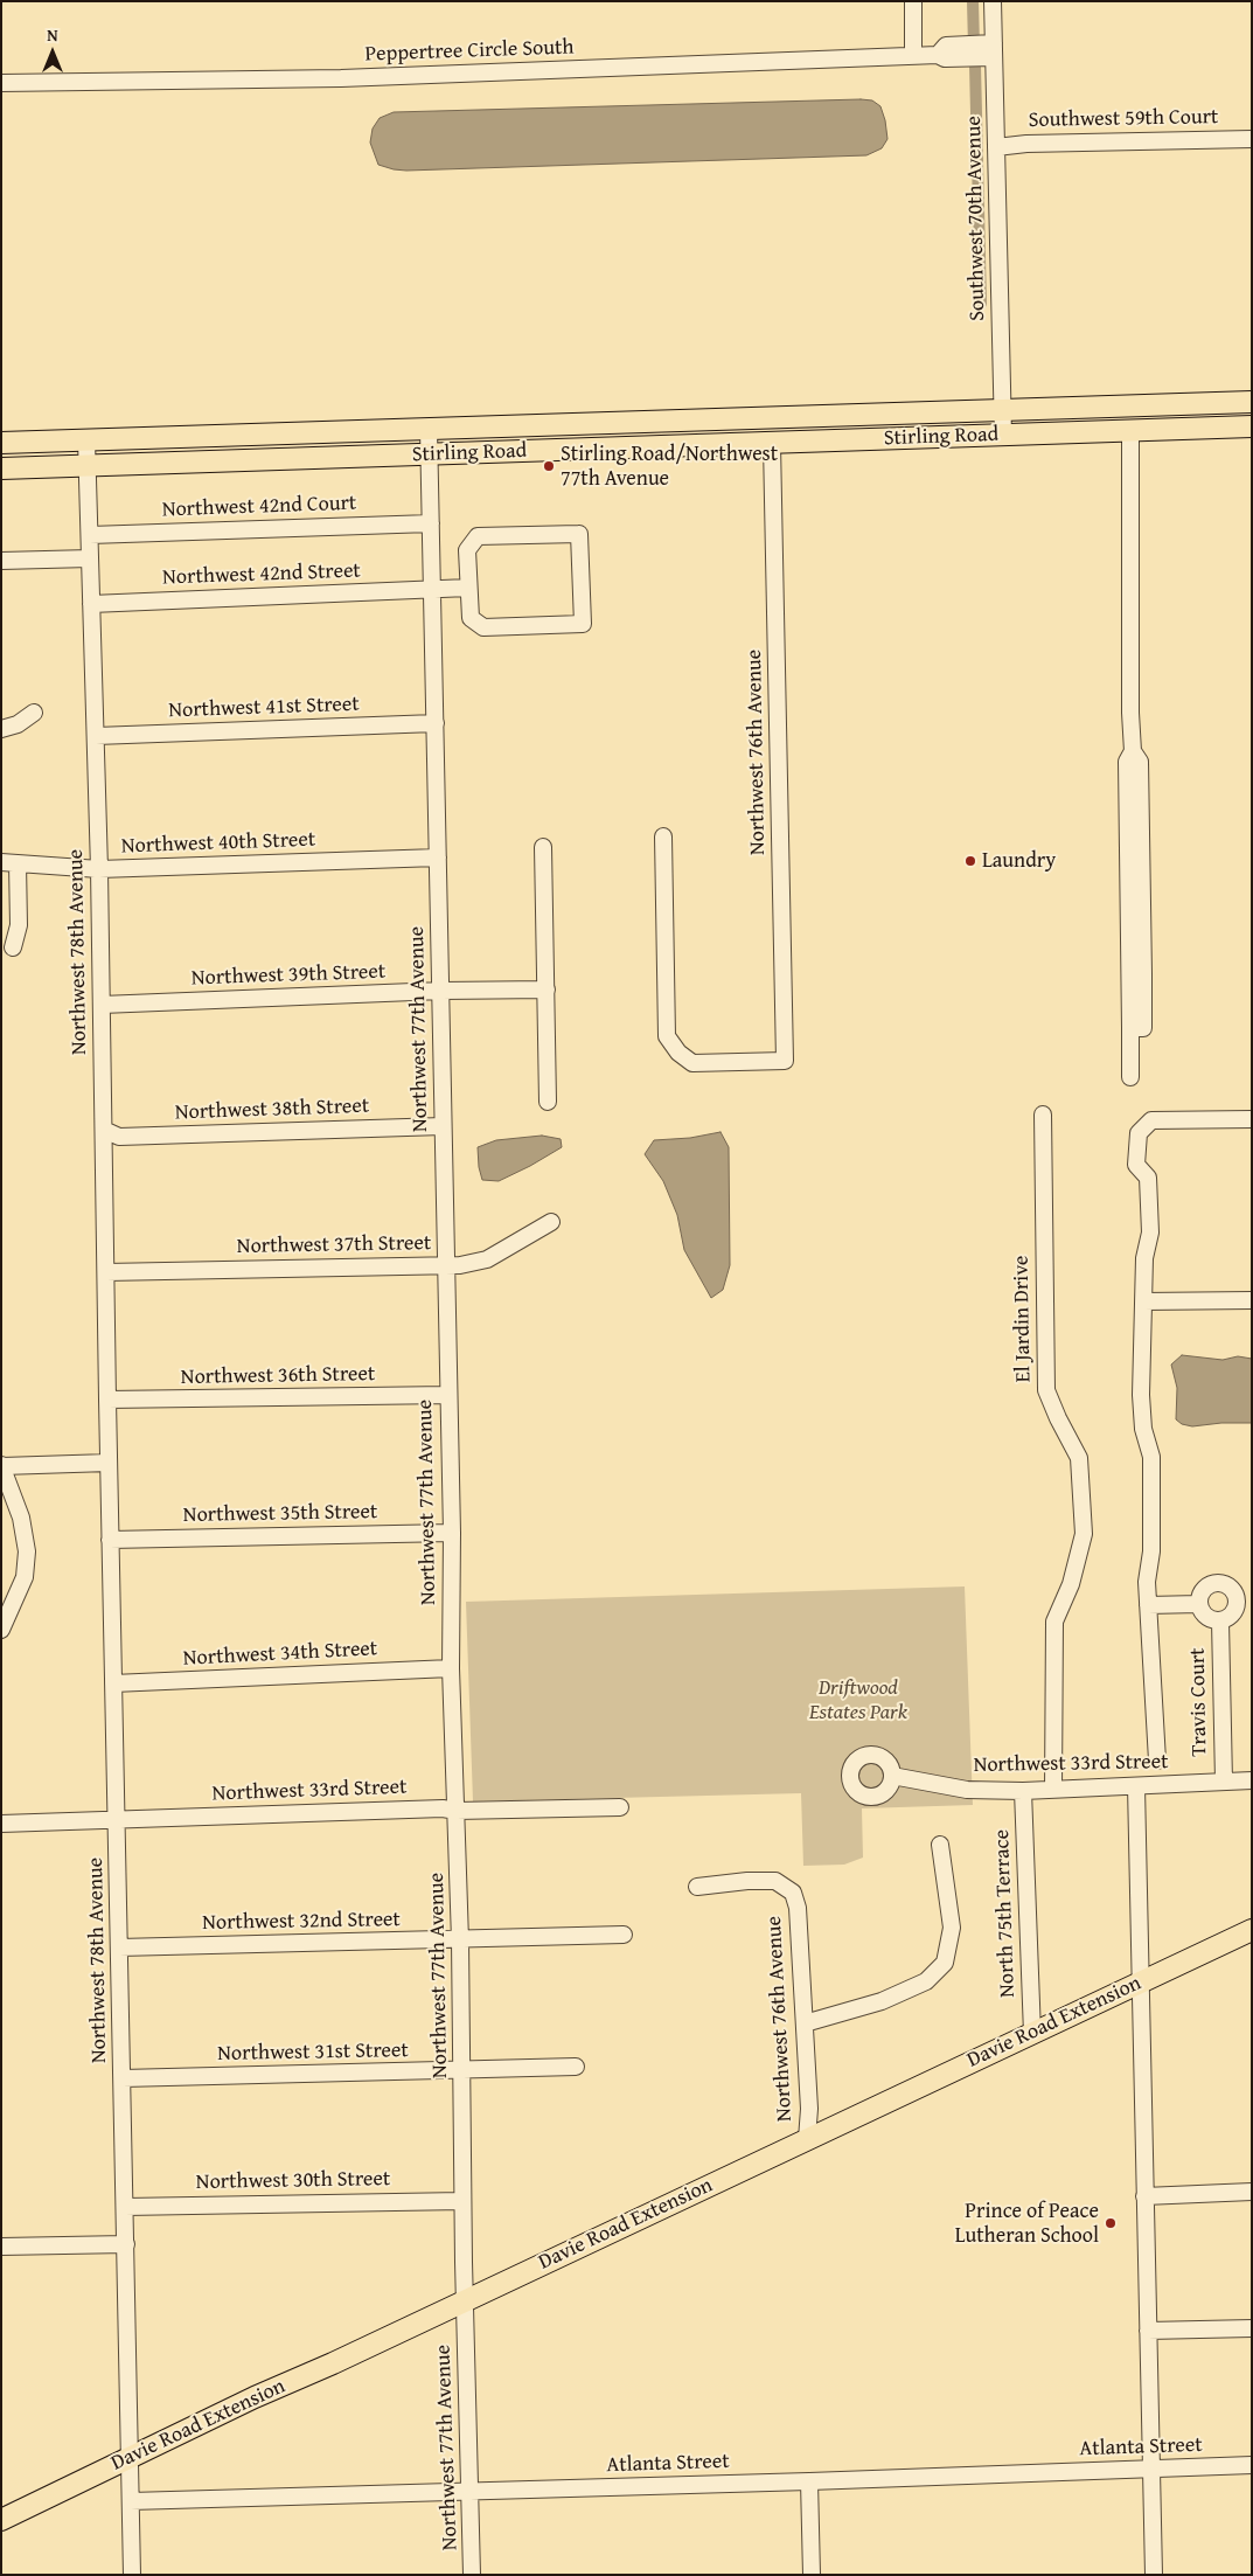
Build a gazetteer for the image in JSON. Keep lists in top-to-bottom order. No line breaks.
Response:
{"streets":{"main road":["Stirling Road","Davie Road Extension"],"street":["Peppertree Circle South","Southwest 59th Court","Southwest 70th Avenue","Northwest 42nd Court","Northwest 42nd Street","Northwest 41st Street","Northwest 76th Avenue","Northwest 40th Street","Northwest 78th Avenue","Northwest 39th Street","Northwest 77th Avenue","Northwest 38th Street","Northwest 37th Street","El Jardin Drive","Northwest 36th Street","Northwest 35th Street","Northwest 34th Street","Travis Court","Northwest 33rd Street","North 75th Terrace","Northwest 32nd Street","Northwest 31st Street","Northwest 30th Street","Atlanta Street"]},"crossings":[["Peppertree Circle South","Southwest 70th Avenue"],["Southwest 59th Court","Southwest 70th Avenue"],["Southwest 70th Avenue","Stirling Road"],["Stirling Road","Northwest 76th Avenue"],["Stirling Road","Northwest 78th Avenue"],["Stirling Road","Northwest 77th Avenue"],["Northwest 42nd Court","Northwest 78th Avenue"],["Northwest 42nd Court","Northwest 77th Avenue"],["Northwest 42nd Street","Northwest 78th Avenue"],["Northwest 42nd Street","Northwest 77th Avenue"],["Northwest 41st Street","Northwest 78th Avenue"],["Northwest 41st Street","Northwest 77th Avenue"],["Northwest 76th Avenue","Davie Road Extension"],["Northwest 40th Street","Northwest 78th Avenue"],["Northwest 40th Street","Northwest 77th Avenue"],["Northwest 78th Avenue","Northwest 39th Street"],["Northwest 78th Avenue","Northwest 38th Street"],["Northwest 78th Avenue","Northwest 37th Street"],["Northwest 78th Avenue","Northwest 36th Street"],["Northwest 78th Avenue","Northwest 35th Street"],["Northwest 78th Avenue","Northwest 34th Street"],["Northwest 78th Avenue","Northwest 33rd Street"],["Northwest 78th Avenue","Northwest 32nd Street"],["Northwest 78th Avenue","Davie Road Extension"],["Northwest 78th Avenue","Northwest 31st Street"],["Northwest 78th Avenue","Northwest 30th Street"],["Northwest 39th Street","Northwest 77th Avenue"],["Northwest 77th Avenue","Northwest 38th Street"],["Northwest 77th Avenue","Northwest 37th Street"],["Northwest 77th Avenue","Northwest 36th Street"],["Northwest 77th Avenue","Northwest 35th Street"],["Northwest 77th Avenue","Northwest 34th Street"],["Northwest 77th Avenue","Northwest 33rd Street"],["Northwest 77th Avenue","Northwest 32nd Street"],["Northwest 77th Avenue","Davie Road Extension"],["Northwest 77th Avenue","Northwest 31st Street"],["Northwest 77th Avenue","Northwest 30th Street"],["Northwest 77th Avenue","Atlanta Street"],["El Jardin Drive","Northwest 33rd Street"],["Travis Court","Northwest 33rd Street"],["Northwest 33rd Street","North 75th Terrace"],["North 75th Terrace","Davie Road Extension"]],"parks":["Driftwood Estates Park"],"places":["Stirling Road/Northwest 77th Avenue","Laundry","Prince of Peace Lutheran School"],"north":"top"}
